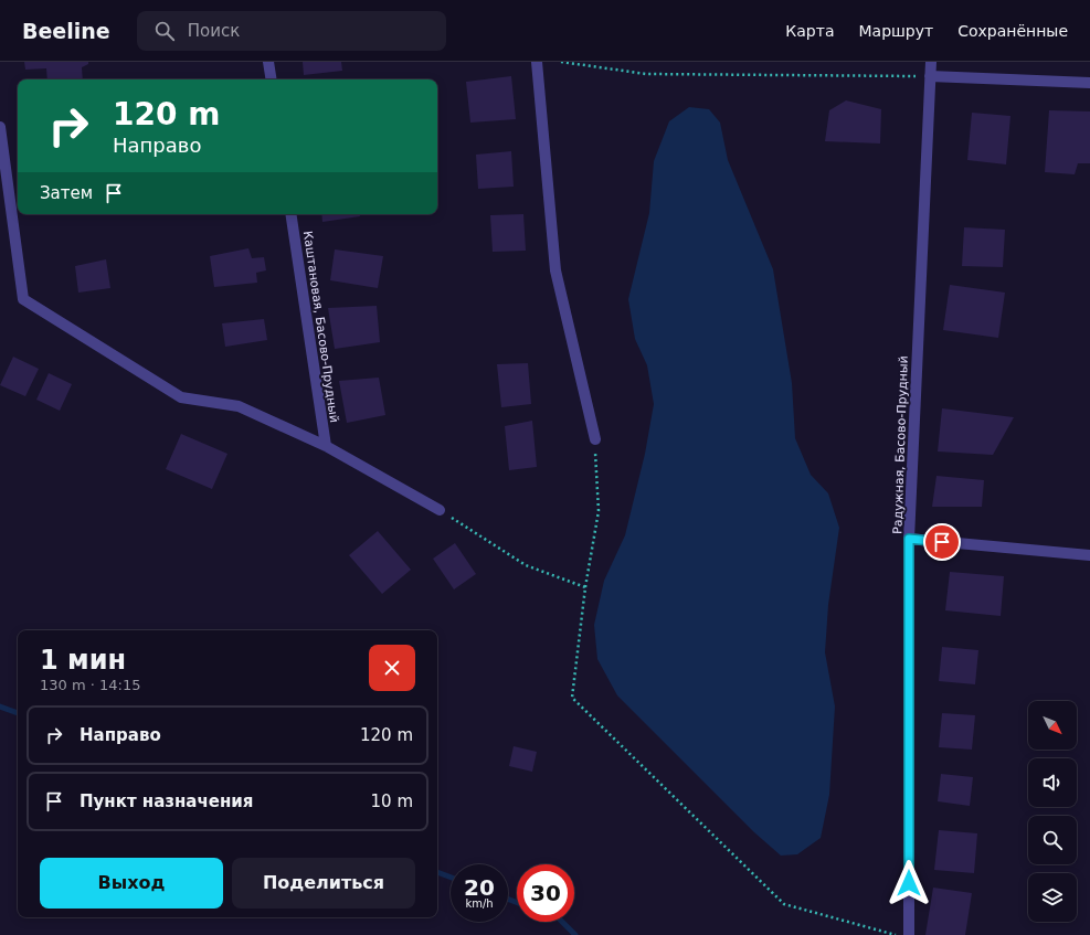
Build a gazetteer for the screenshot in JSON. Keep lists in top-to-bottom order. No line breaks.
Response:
{"streets":{"street":["Каштановая, Басово-Прудный","Радужная, Басово-Прудный"]},"north":"bottom right","page":{"header":"Beeline","search":"Поиск","nav":["Карта","Маршрут","Сохранённые"],"turn":["120 m","Направо"],"then":"Затем","heading":["1 мин","130 m · 14:15"],"list":[{"name":"Направо","value":"120 m"},{"name":"Пункт назначения","value":"10 m"}],"buttons":["Выход","Поделиться"],"speed":"20 km/h","limit":"30"}}
